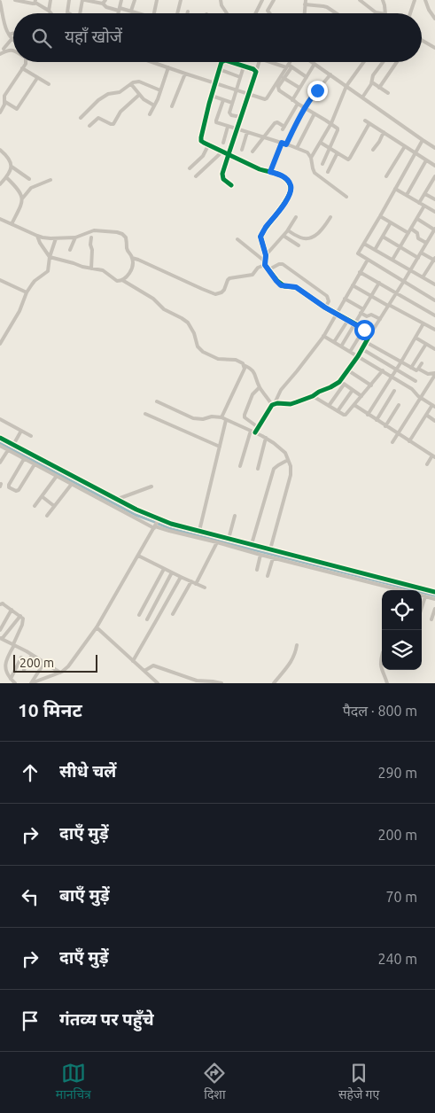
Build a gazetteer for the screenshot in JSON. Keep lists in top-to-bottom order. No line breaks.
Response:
{"scale_bar":"200 m","page":{"search":"यहाँ खोजें","scale":"200 m","heading":["10 मिनट","पैदल · 800 m"],"list":[["सीधे चलें","290 m"],["दाएँ मुड़ें","200 m"],["बाएँ मुड़ें","70 m"],["दाएँ मुड़ें","240 m"],"गंतव्य पर पहुँचे"],"nav":["मानचित्र","दिशा","सहेजे गए"]}}
